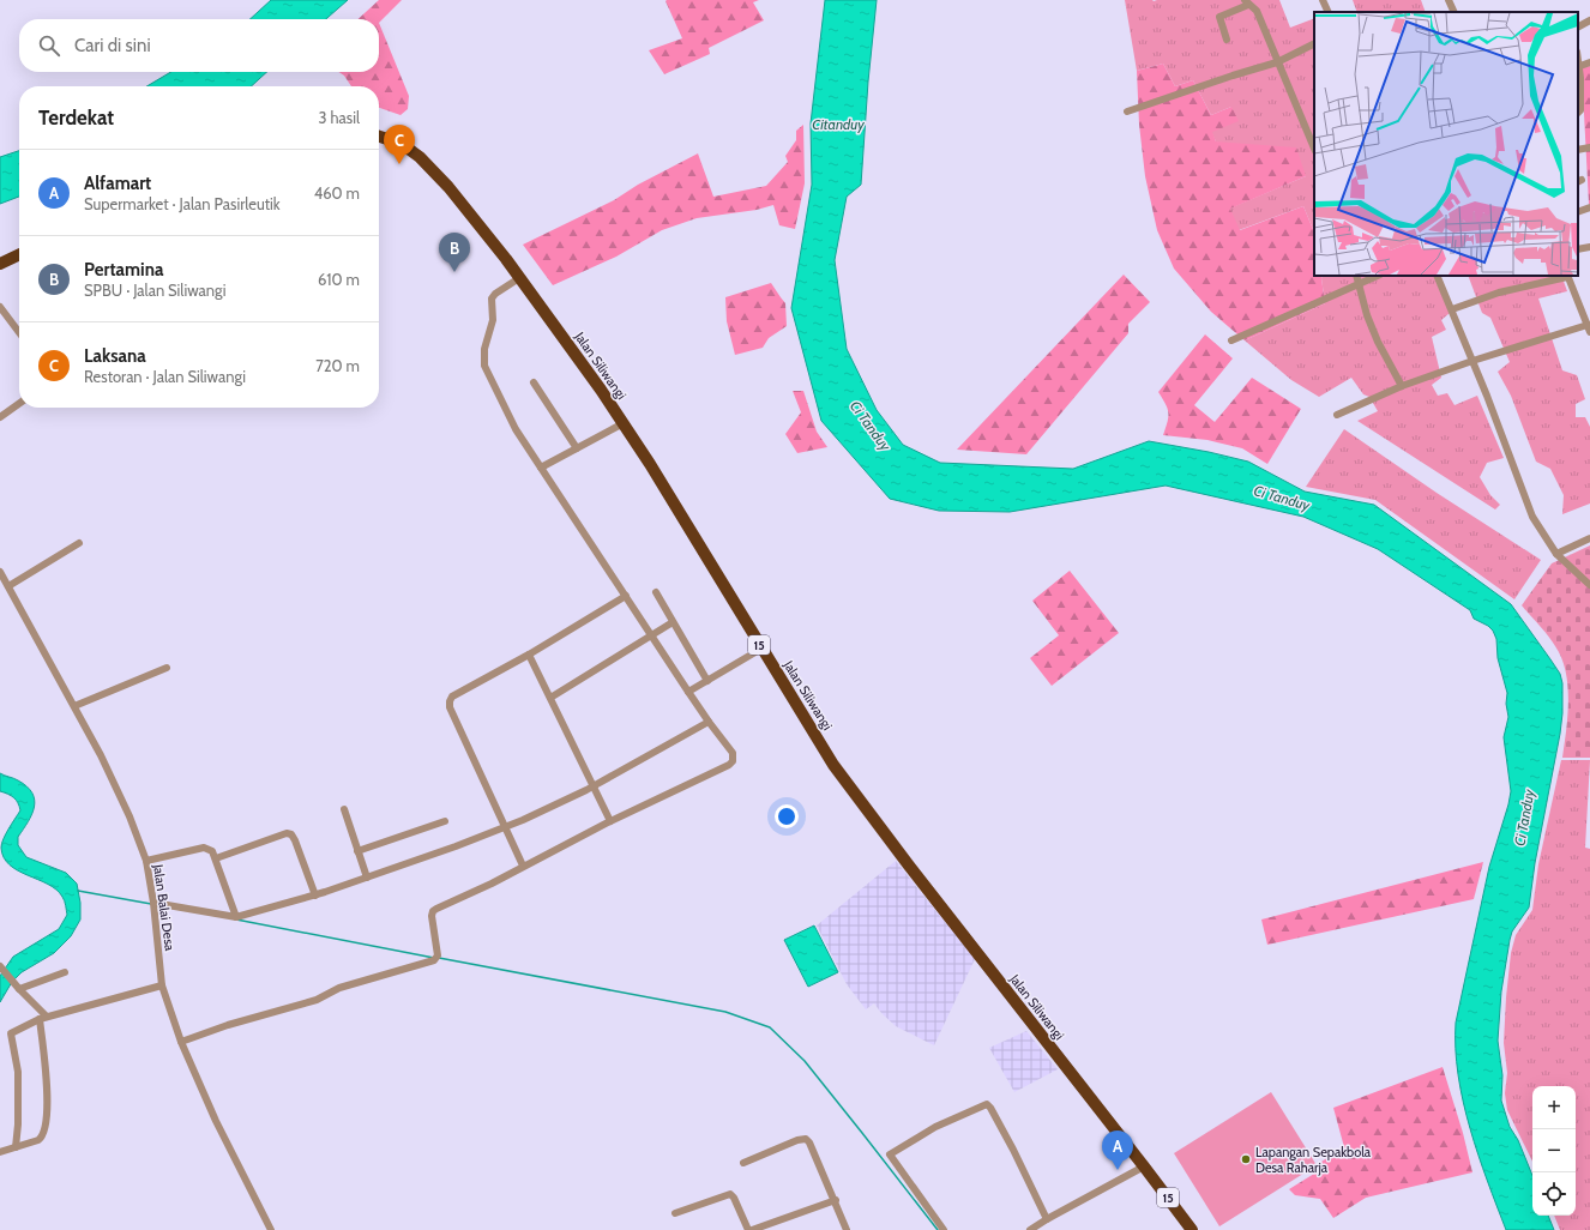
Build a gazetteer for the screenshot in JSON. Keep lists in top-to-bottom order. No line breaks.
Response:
{"streets":{"highway":["Jalan Siliwangi","15"],"street":["Jalan Balai Desa"]},"water":["Citanduy","Ci Tanduy"],"places":["Lapangan Sepakbola Desa Raharja"],"page":{"search":"Cari di sini","heading":["Terdekat","3 hasil"],"pins":["C","B","A"],"list":[{"mark":"A","name":"Alfamart","note":"Supermarket · Jalan Pasirleutik","value":"460 m"},{"mark":"B","name":"Pertamina","note":"SPBU · Jalan Siliwangi","value":"610 m"},{"mark":"C","name":"Laksana","note":"Restoran · Jalan Siliwangi","value":"720 m"}],"map_buttons":["+","−"]}}
